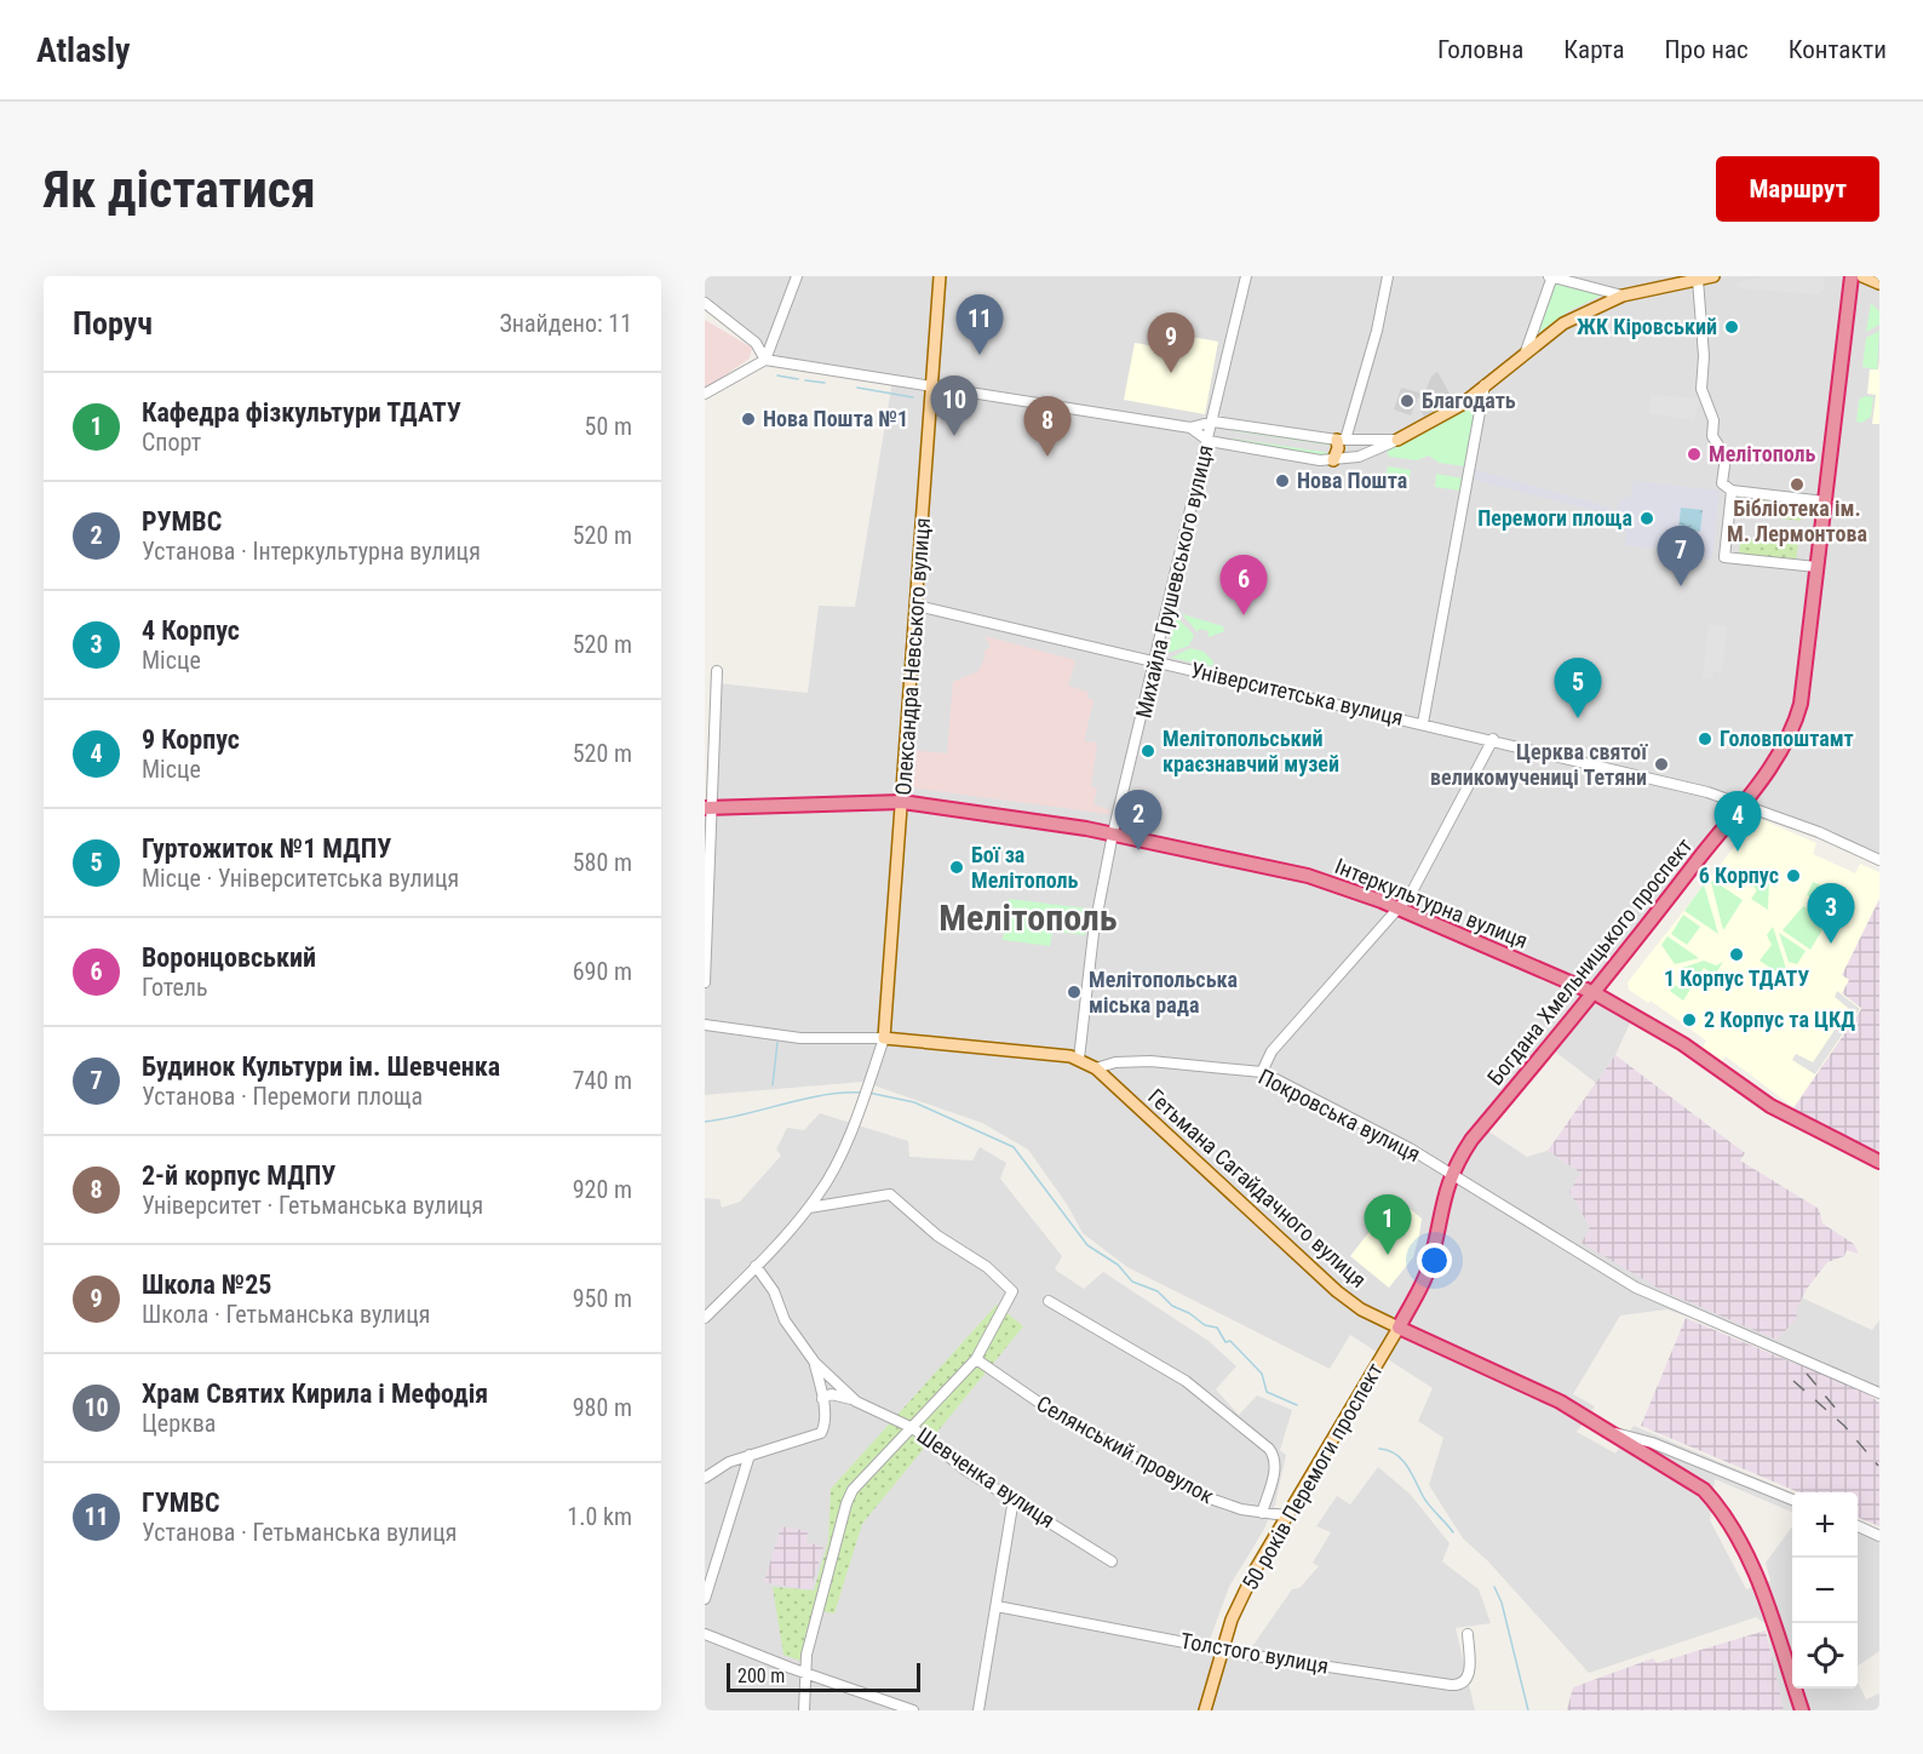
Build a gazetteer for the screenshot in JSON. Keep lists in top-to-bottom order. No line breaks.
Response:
{"streets":{"highway":["Інтеркультурна вулиця","Богдана Хмельницького проспект","Гетьмана Сагайдачного вулиця"],"main road":["Олександра Невського вулиця","50 років Перемоги проспект"],"street":["Михайла Грушевського вулиця","Університетська вулиця","Покровська вулиця","Селянський провулок","Шевченка вулиця","Толстого вулиця"]},"crossings":[["Михайла Грушевського вулиця","Університетська вулиця"],["Михайла Грушевського вулиця","Інтеркультурна вулиця"],["Олександра Невського вулиця","Університетська вулиця"],["Олександра Невського вулиця","Інтеркультурна вулиця"],["Університетська вулиця","Богдана Хмельницького проспект"],["Інтеркультурна вулиця","Богдана Хмельницького проспект"],["Богдана Хмельницького проспект","Покровська вулиця"],["Богдана Хмельницького проспект","Гетьмана Сагайдачного вулиця"],["Богдана Хмельницького проспект","50 років Перемоги проспект"],["Покровська вулиця","Гетьмана Сагайдачного вулиця"],["Гетьмана Сагайдачного вулиця","50 років Перемоги проспект"],["Селянський провулок","50 років Перемоги проспект"],["Селянський провулок","Шевченка вулиця"],["50 років Перемоги проспект","Толстого вулиця"]],"districts":["Мелітополь"],"places":["ЖК Кіровський","Благодать","Нова Пошта №1","Мелітополь","Нова Пошта","Бібліотека ім. М. Лермонтова","Перемоги площа","Головпоштамт","Мелітопольський краєзнавчий музей","Церква святої великомучениці Тетяни","Бої за Мелітополь","6 Корпус","1 Корпус ТДАТУ","Мелітопольська міська рада","2 Корпус та ЦКД"],"scale_bar":"200 m","page":{"header":"Atlasly","nav":["Головна","Карта","Про нас","Контакти"],"buttons":"Маршрут","title":"Як дістатися","heading":["Поруч","Знайдено: 11"],"pins":["11","9","10","8","7","6","5","2","4","3","1"],"list":[{"mark":"1","name":"Кафедра фізкультури ТДАТУ","note":"Спорт","value":"50 m"},{"mark":"2","name":"РУМВC","note":"Установа · Інтеркультурна вулиця","value":"520 m"},{"mark":"3","name":"4 Корпус","note":"Місце","value":"520 m"},{"mark":"4","name":"9 Корпус","note":"Місце","value":"520 m"},{"mark":"5","name":"Гуртожиток №1 МДПУ","note":"Місце · Університетська вулиця","value":"580 m"},{"mark":"6","name":"Воронцовський","note":"Готель","value":"690 m"},{"mark":"7","name":"Будинок Культури ім. Шевченка","note":"Установа · Перемоги площа","value":"740 m"},{"mark":"8","name":"2-й корпус МДПУ","note":"Університет · Гетьманська вулиця","value":"920 m"},{"mark":"9","name":"Школа №25","note":"Школа · Гетьманська вулиця","value":"950 m"},{"mark":"10","name":"Храм Святих Кирила і Мефодія","note":"Церква","value":"980 m"},{"mark":"11","name":"ГУМВС","note":"Установа · Гетьманська вулиця","value":"1.0 km"}],"map_buttons":["+","−"],"scale":"200 m"}}
